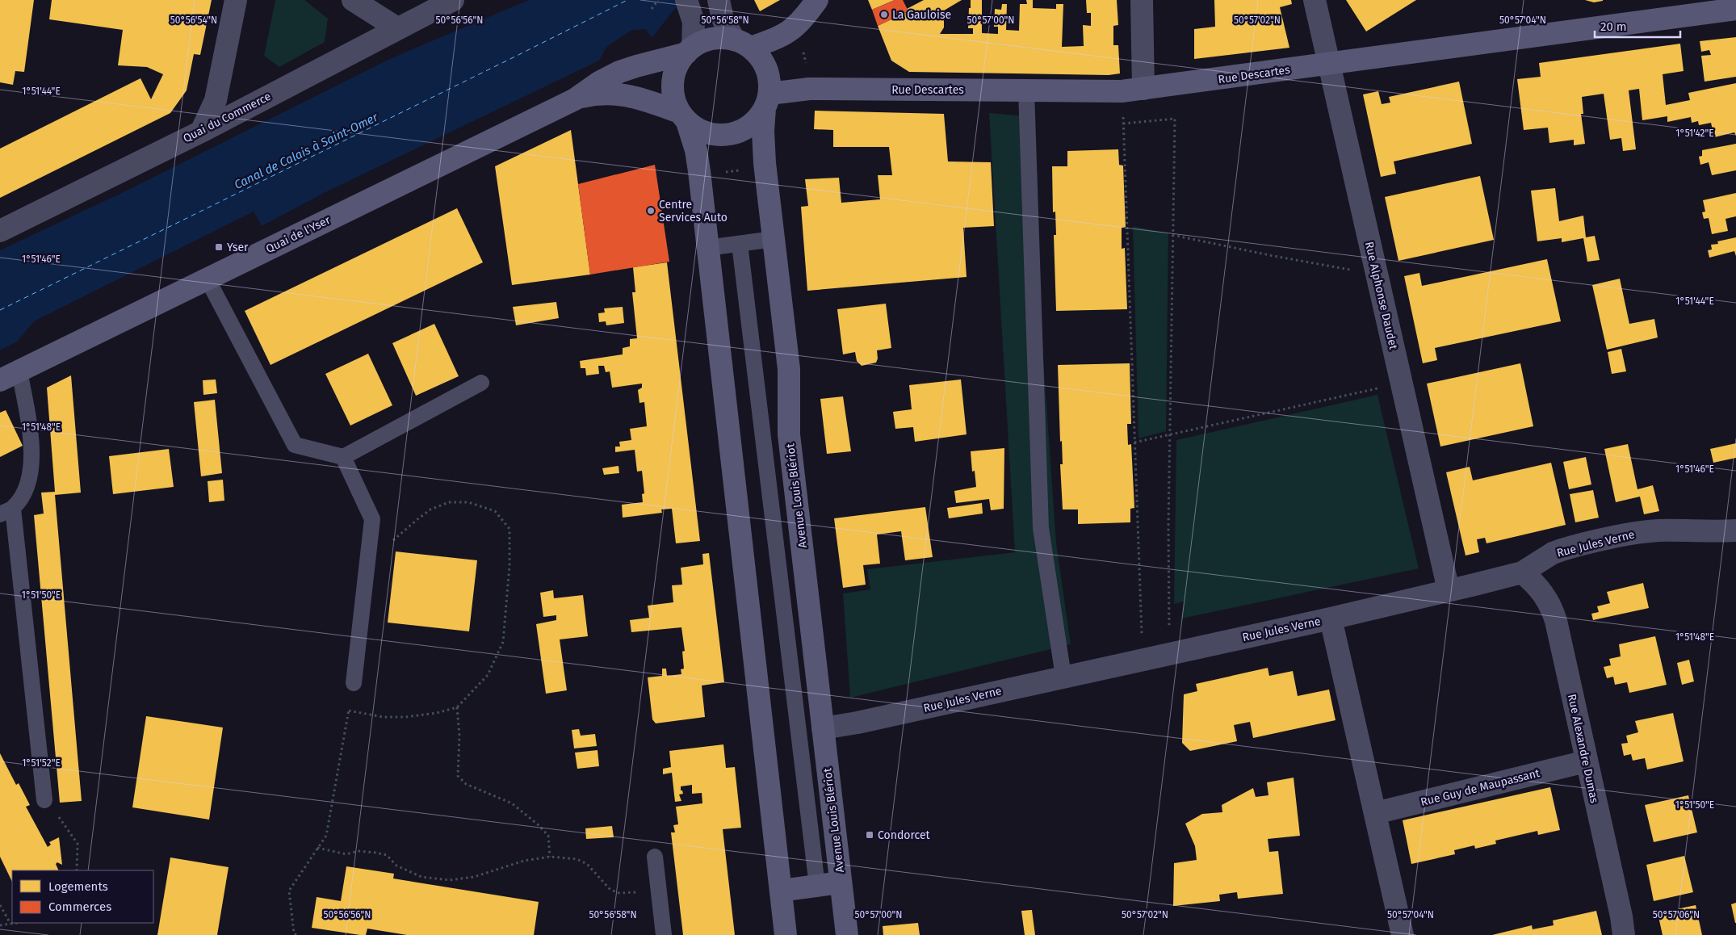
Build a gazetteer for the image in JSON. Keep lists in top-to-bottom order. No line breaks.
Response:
{"streets":{"street":["Rue Descartes","Quai du Commerce","Quai de l'Yser","Rue Alphonse Daudet","Avenue Louis Blériot","Rue Jules Verne","Rue Alexandre Dumas","Rue Guy de Maupassant"]},"crossings":[["Rue Descartes","Quai de l'Yser"],["Rue Descartes","Rue Alphonse Daudet"],["Rue Descartes","Avenue Louis Blériot"],["Quai de l'Yser","Avenue Louis Blériot"],["Rue Alphonse Daudet","Rue Jules Verne"],["Avenue Louis Blériot","Rue Jules Verne"],["Rue Jules Verne","Rue Alexandre Dumas"],["Rue Alexandre Dumas","Rue Guy de Maupassant"]],"water":["Canal de Calais à Saint-Omer"],"places":{"other":["La Gauloise","Centre Services Auto"],"transit":["Yser","Condorcet"]},"legend":["Logements","Commerces"],"scale_bar":"20 m","coordinates":["50°56'54\"N","50°56'56\"N","50°56'58\"N","50°57'00\"N","50°57'02\"N","50°57'04\"N","1°51'44\"E","1°51'42\"E","1°51'46\"E","1°51'48\"E","1°51'50\"E","1°51'52\"E","50°57'06\"N"]}
